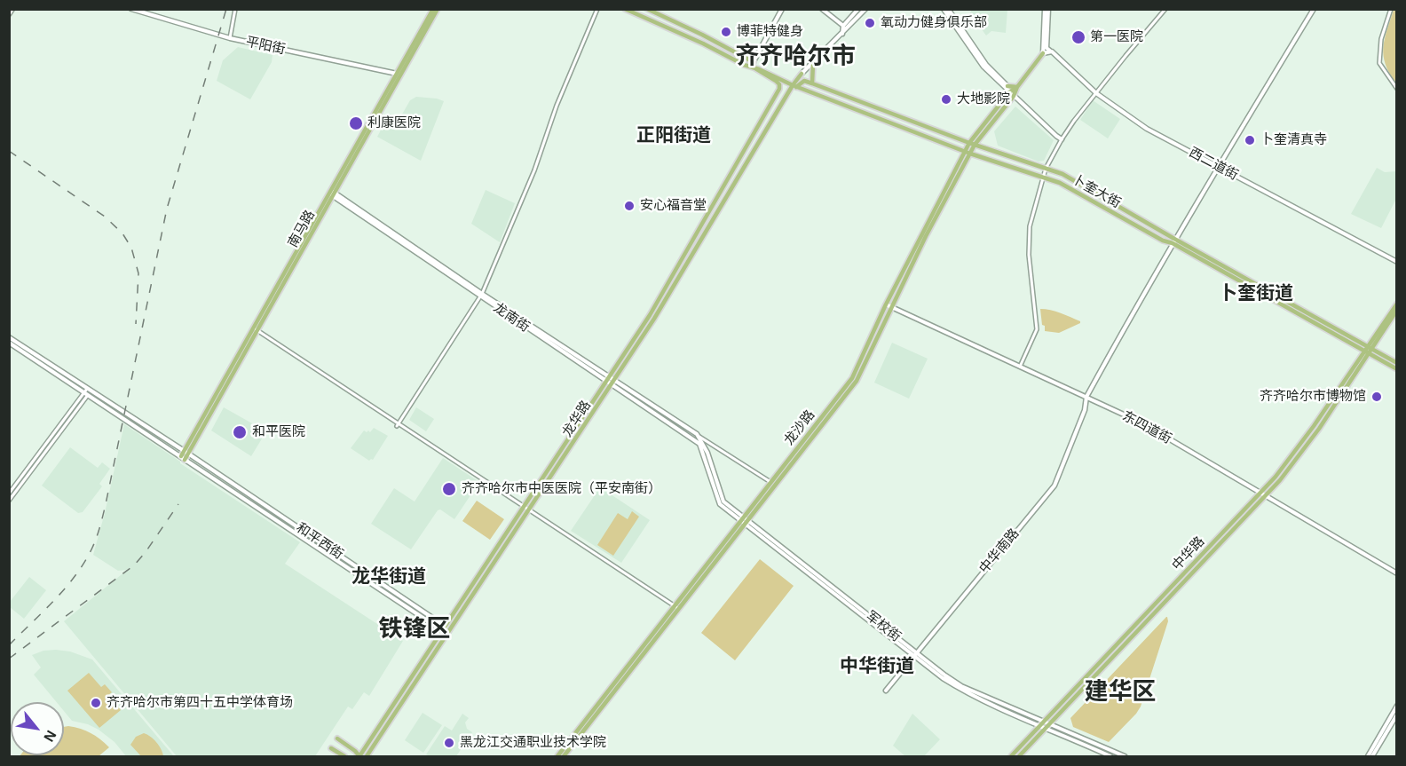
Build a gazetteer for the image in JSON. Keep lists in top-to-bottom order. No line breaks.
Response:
{"streets":{"main road":["平阳街","西二道街","卜奎大街","南马路","龙南街","龙华路","龙沙路","东四道街","和平西街","中华南路","中华路","军校街"]},"crossings":[["平阳街","南马路"],["西二道街","中华南路"],["卜奎大街","龙华路"],["卜奎大街","龙沙路"],["卜奎大街","中华南路"],["卜奎大街","中华路"],["南马路","龙南街"],["南马路","和平西街"],["龙南街","龙华路"],["龙南街","军校街"],["龙华路","和平西街"],["龙沙路","东四道街"],["龙沙路","军校街"],["东四道街","中华南路"],["东四道街","中华路"],["中华南路","军校街"],["中华路","军校街"]],"districts":["齐齐哈尔市","正阳街道","卜奎街道","龙华街道","铁锋区","中华街道","建华区"],"places":["氧动力健身俱乐部","博菲特健身","第一医院","大地影院","利康医院","卜奎清真寺","安心福音堂","齐齐哈尔市博物馆","和平医院","齐齐哈尔市中医医院（平安南街）","齐齐哈尔市第四十五中学体育场","黑龙江交通职业技术学院"],"north":"bottom right"}
